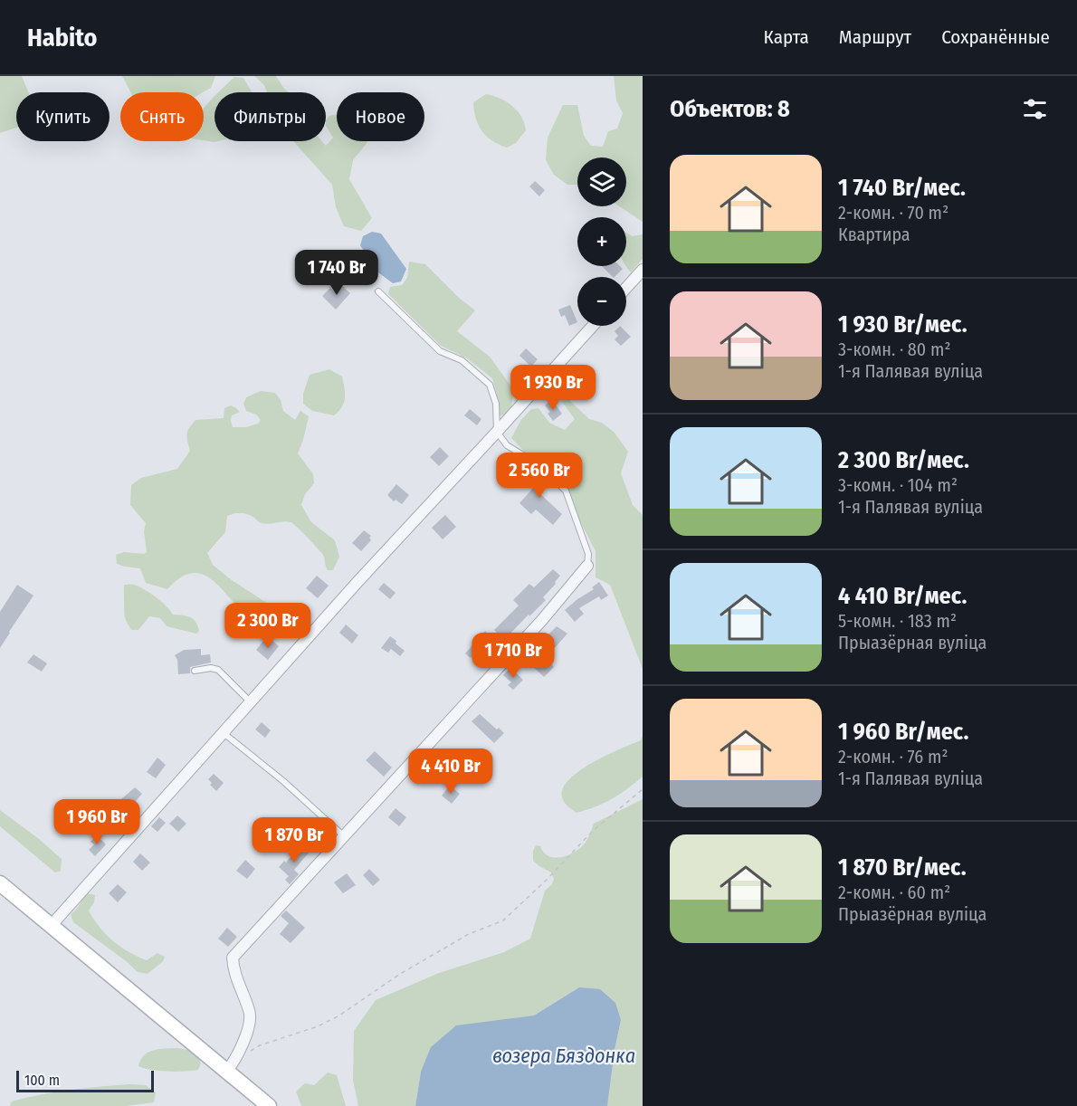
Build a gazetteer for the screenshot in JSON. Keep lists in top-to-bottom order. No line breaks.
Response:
{"water":["возера Бяздонка"],"scale_bar":"100 m","page":{"header":"Habito","nav":["Карта","Маршрут","Сохранённые"],"heading":"Объектов: 8","chip":["Купить","Снять","Фильтры","Новое"],"list":[{"name":"1 740 Br/мес.","note":"2-комн. · 70 m² · Квартира"},{"name":"1 930 Br/мес.","note":"3-комн. · 80 m² · 1-я Палявая вуліца"},{"name":"2 300 Br/мес.","note":"3-комн. · 104 m² · 1-я Палявая вуліца"},{"name":"4 410 Br/мес.","note":"5-комн. · 183 m² · Прыазёрная вуліца"},{"name":"1 960 Br/мес.","note":"2-комн. · 76 m² · 1-я Палявая вуліца"},{"name":"1 870 Br/мес.","note":"2-комн. · 60 m² · Прыазёрная вуліца"}],"map_buttons":["+","−"],"price":["1 740 Br","1 930 Br","2 560 Br","2 300 Br","1 710 Br","4 410 Br","1 960 Br","1 870 Br"],"scale":"100 m"}}
